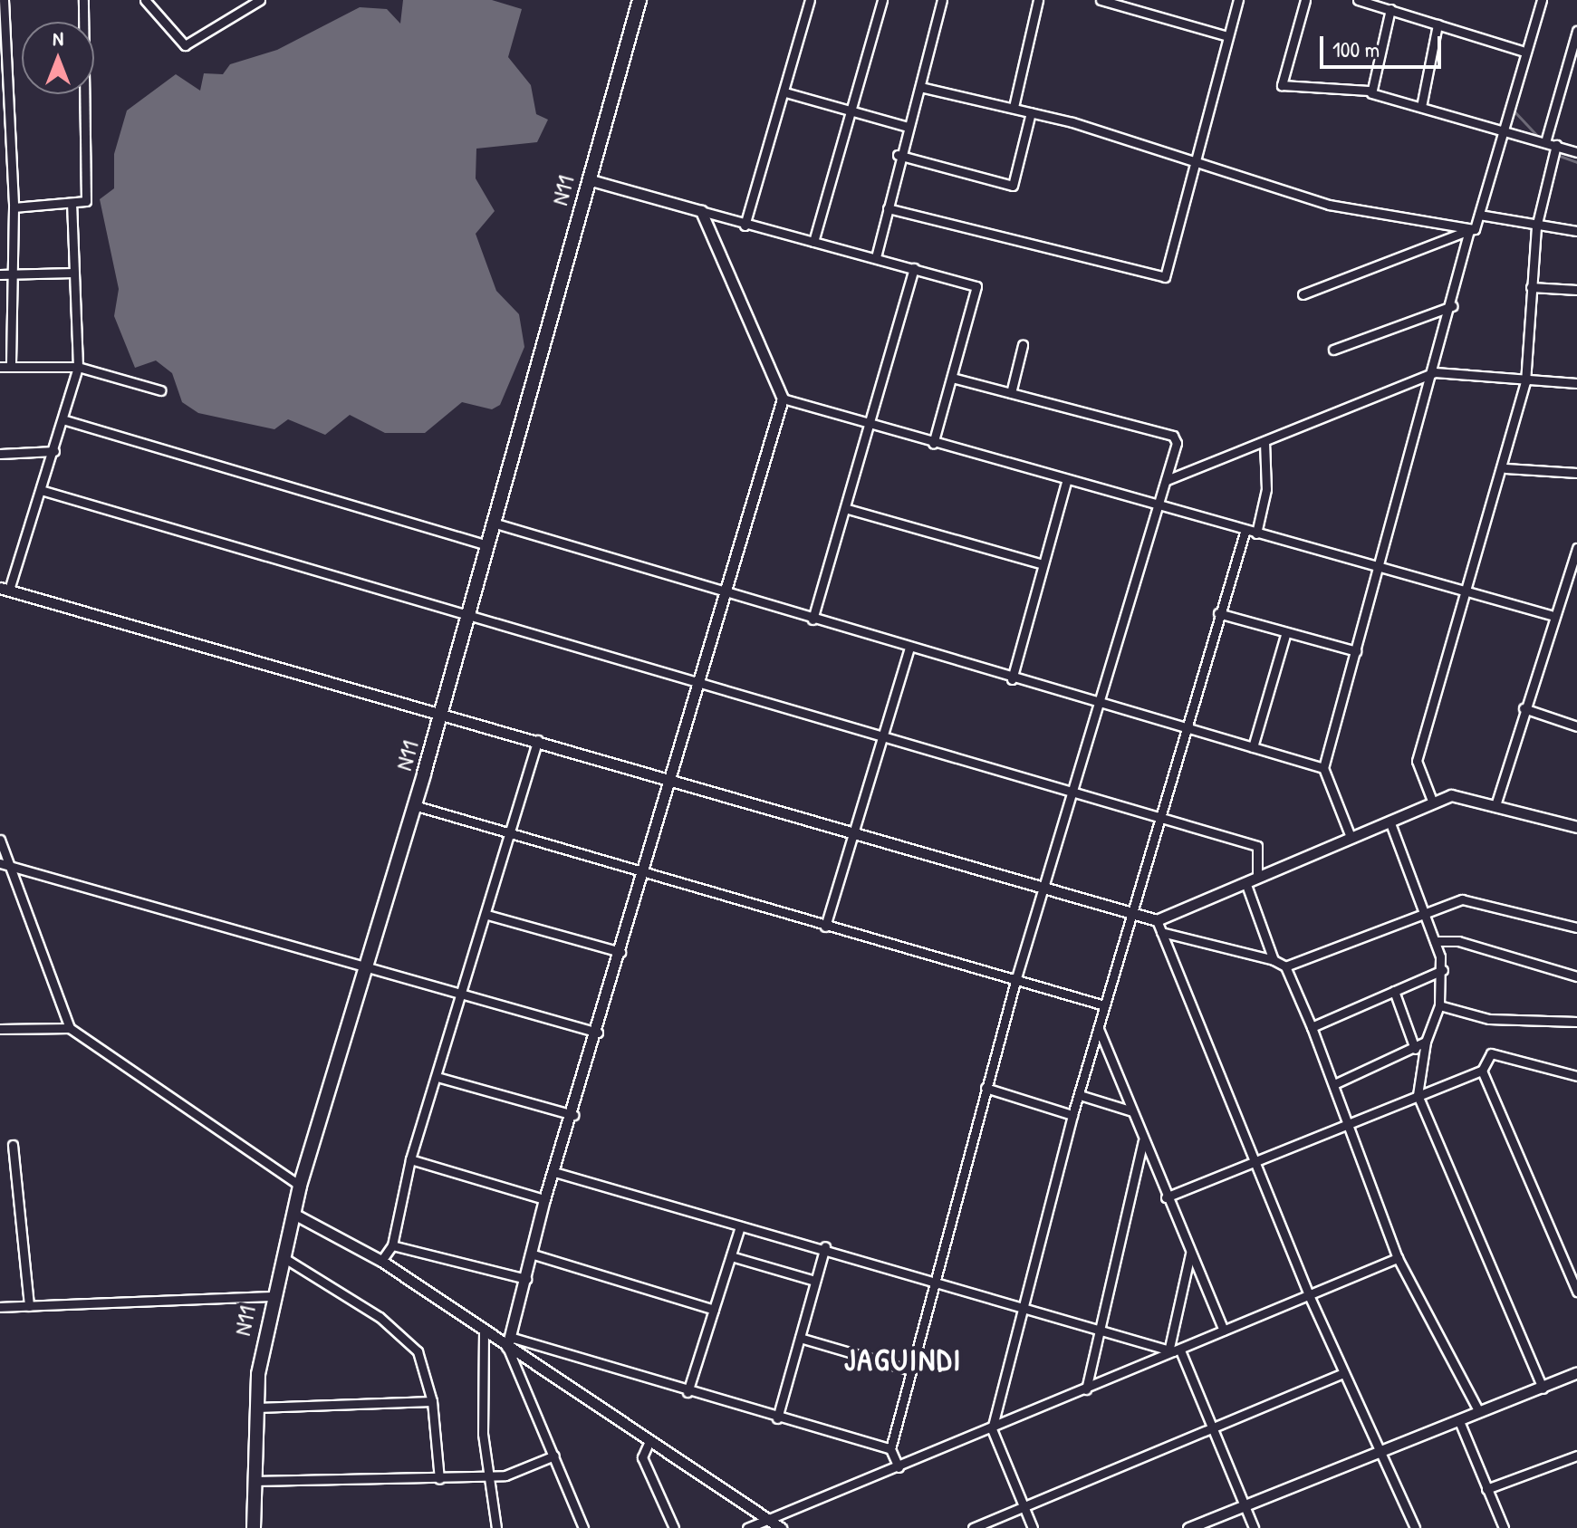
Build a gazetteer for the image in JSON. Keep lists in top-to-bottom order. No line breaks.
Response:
{"streets":{"main road":["N11"]},"districts":["JAGUINDI"],"scale_bar":"100 m","north":"top"}
